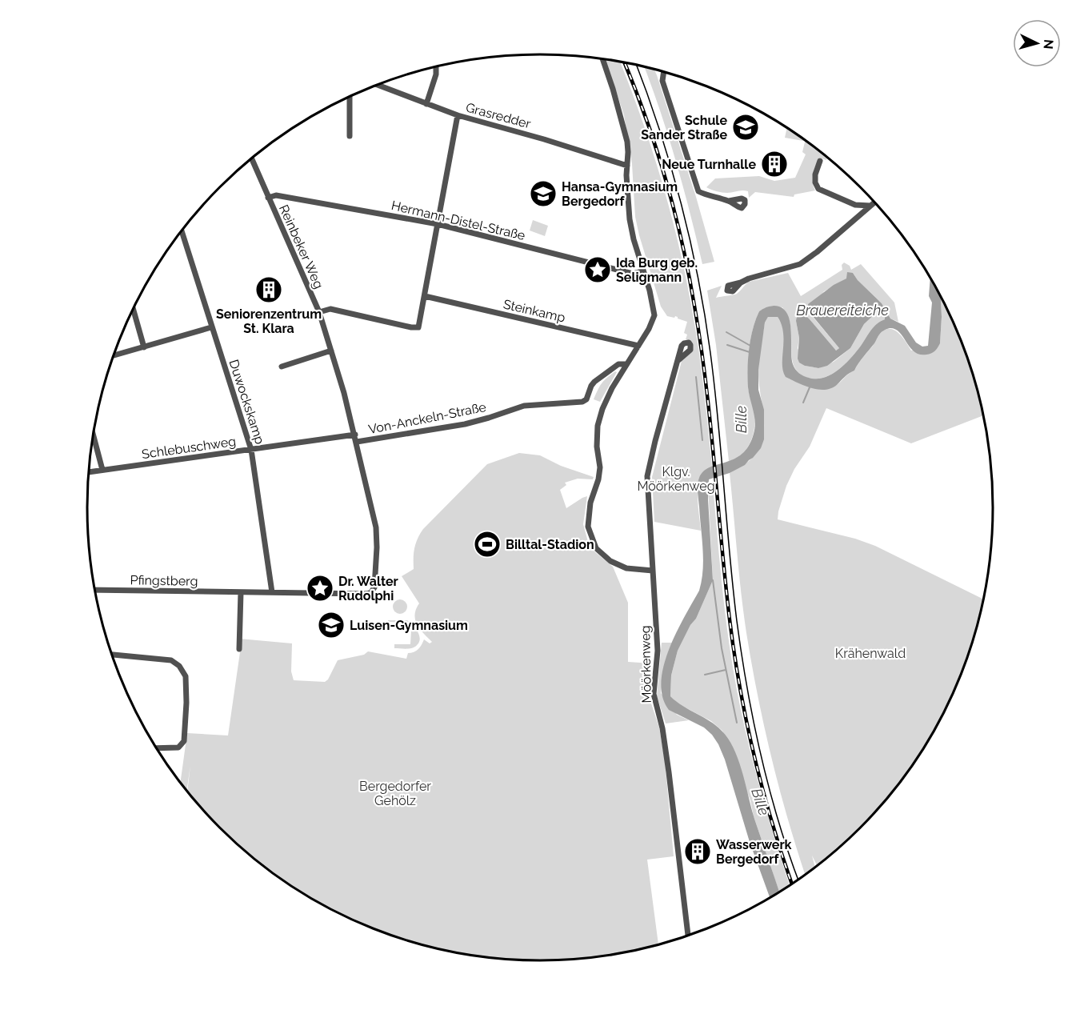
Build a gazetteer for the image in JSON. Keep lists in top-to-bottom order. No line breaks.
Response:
{"streets":{"street":["Grasredder","Hermann-Distel-Straße","Reinbeker Weg","Steinkamp","Duwockskamp","Von-Anckeln-Straße","Schlebuschweg","Pfingstberg","Möörkenweg"]},"crossings":[["Hermann-Distel-Straße","Reinbeker Weg"],["Reinbeker Weg","Von-Anckeln-Straße"],["Reinbeker Weg","Schlebuschweg"],["Reinbeker Weg","Pfingstberg"],["Duwockskamp","Schlebuschweg"],["Duwockskamp","Pfingstberg"]],"water":["Brauereiteiche","Bille"],"parks":["Klgv. Möörkenweg","Krähenwald","Bergedorfer Gehölz"],"places":{"school or university":["Schule Sander Straße","Hansa-Gymnasium Bergedorf","Luisen-Gymnasium"],"building":["Neue Turnhalle","Seniorenzentrum St. Klara","Wasserwerk Bergedorf"],"place":["Ida Burg geb. Seligmann","Dr. Walter Rudolphi"],"sports":["Billtal-Stadion"]},"north":"right"}
